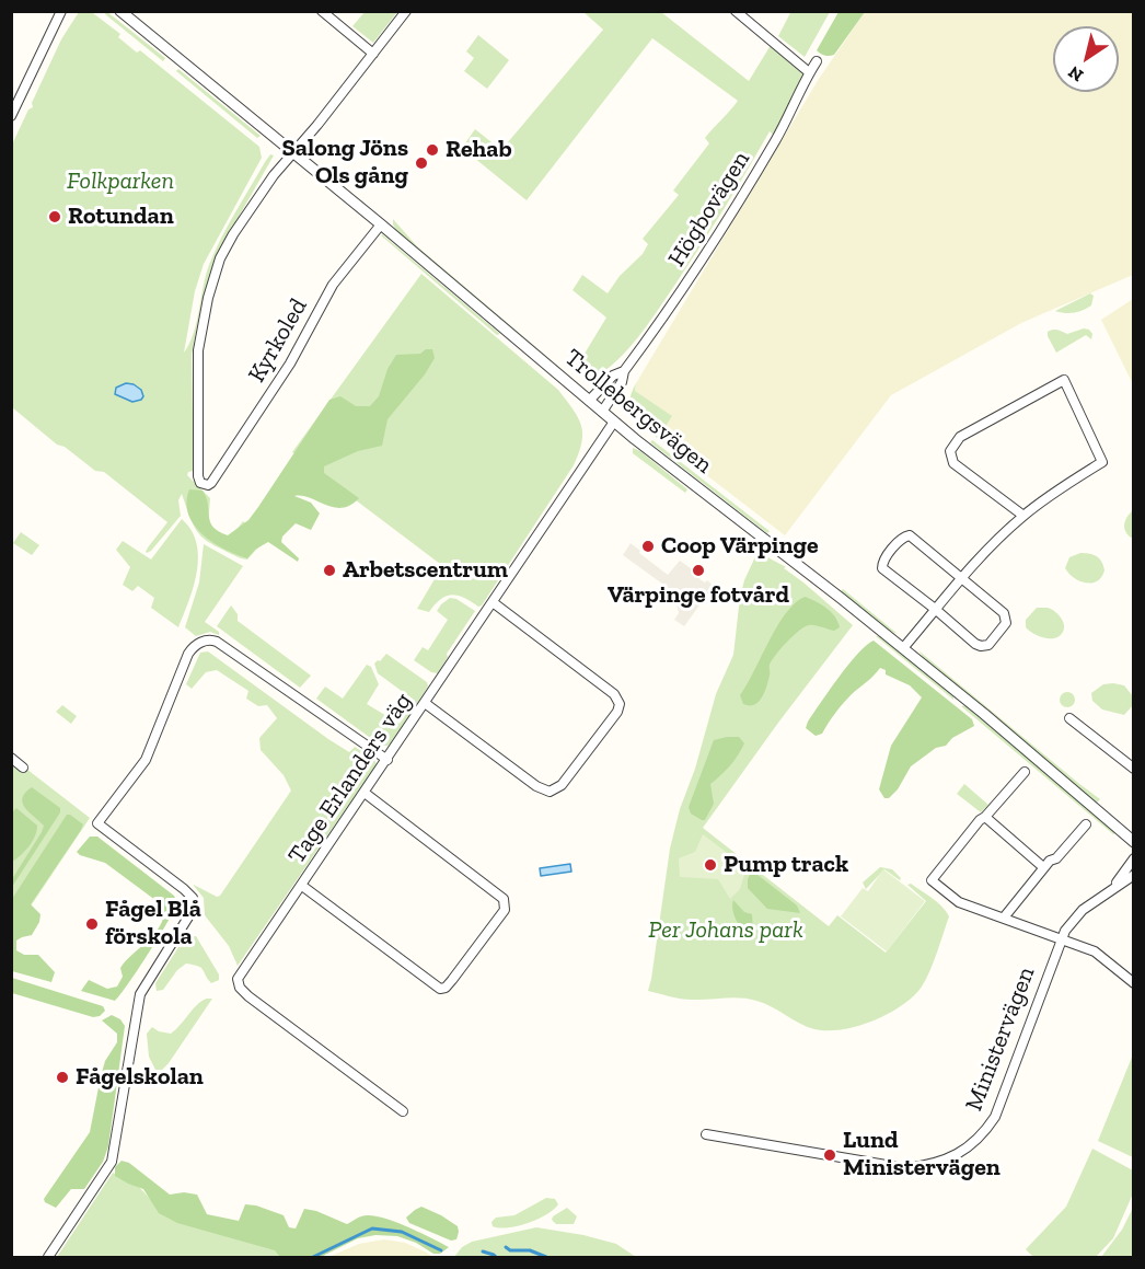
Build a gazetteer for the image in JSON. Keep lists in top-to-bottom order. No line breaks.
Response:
{"streets":{"street":["Högbovägen","Kyrkoled","Trollebergsvägen","Tage Erlanders väg","Ministervägen"]},"crossings":[["Högbovägen","Trollebergsvägen"],["Kyrkoled","Trollebergsvägen"],["Trollebergsvägen","Tage Erlanders väg"]],"parks":["Folkparken","Per Johans park"],"places":["Rehab","Salong Jöns Ols gång","Rotundan","Coop Värpinge","Arbetscentrum","Värpinge fotvård","Pump track","Fågel Blå förskola","Fågelskolan","Lund Ministervägen"],"north":"bottom left"}
